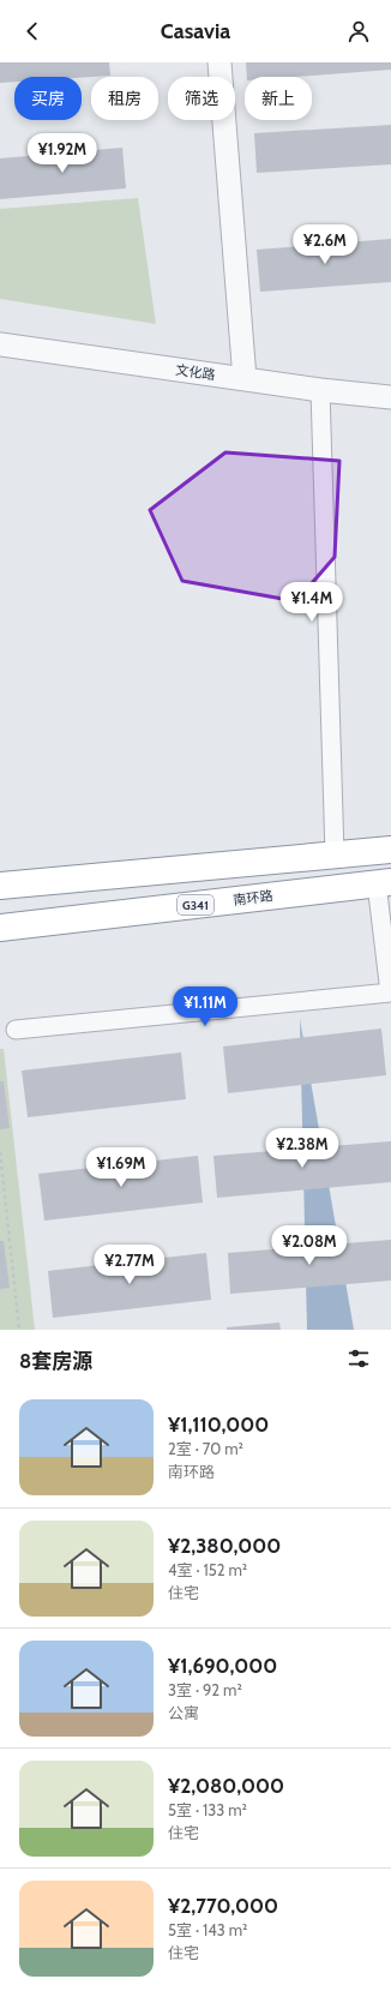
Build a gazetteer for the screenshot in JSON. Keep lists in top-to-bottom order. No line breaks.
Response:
{"streets":{"highway":["南环路","G341"],"street":["文化路"]},"page":{"header":"Casavia","chip":["买房","租房","筛选","新上"],"price":["¥1.92M","¥2.6M","¥1.4M","¥1.11M","¥2.38M","¥1.69M","¥2.08M","¥2.77M"],"heading":"8套房源","list":[{"name":"¥1,110,000","note":"2室 · 70 m² · 南环路"},{"name":"¥2,380,000","note":"4室 · 152 m² · 住宅"},{"name":"¥1,690,000","note":"3室 · 92 m² · 公寓"},{"name":"¥2,080,000","note":"5室 · 133 m² · 住宅"},{"name":"¥2,770,000","note":"5室 · 143 m² · 住宅"}]}}
